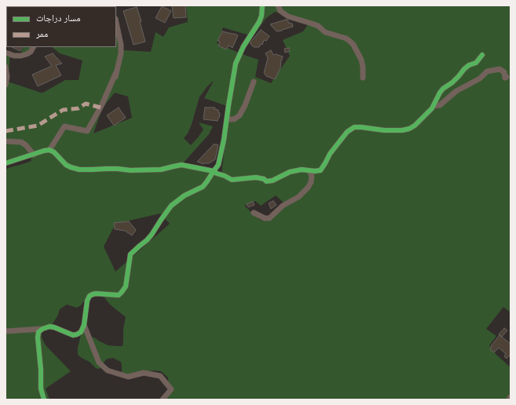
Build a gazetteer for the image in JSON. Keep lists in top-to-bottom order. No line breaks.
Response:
{"legend":["مسار دراجات","ممر"]}
